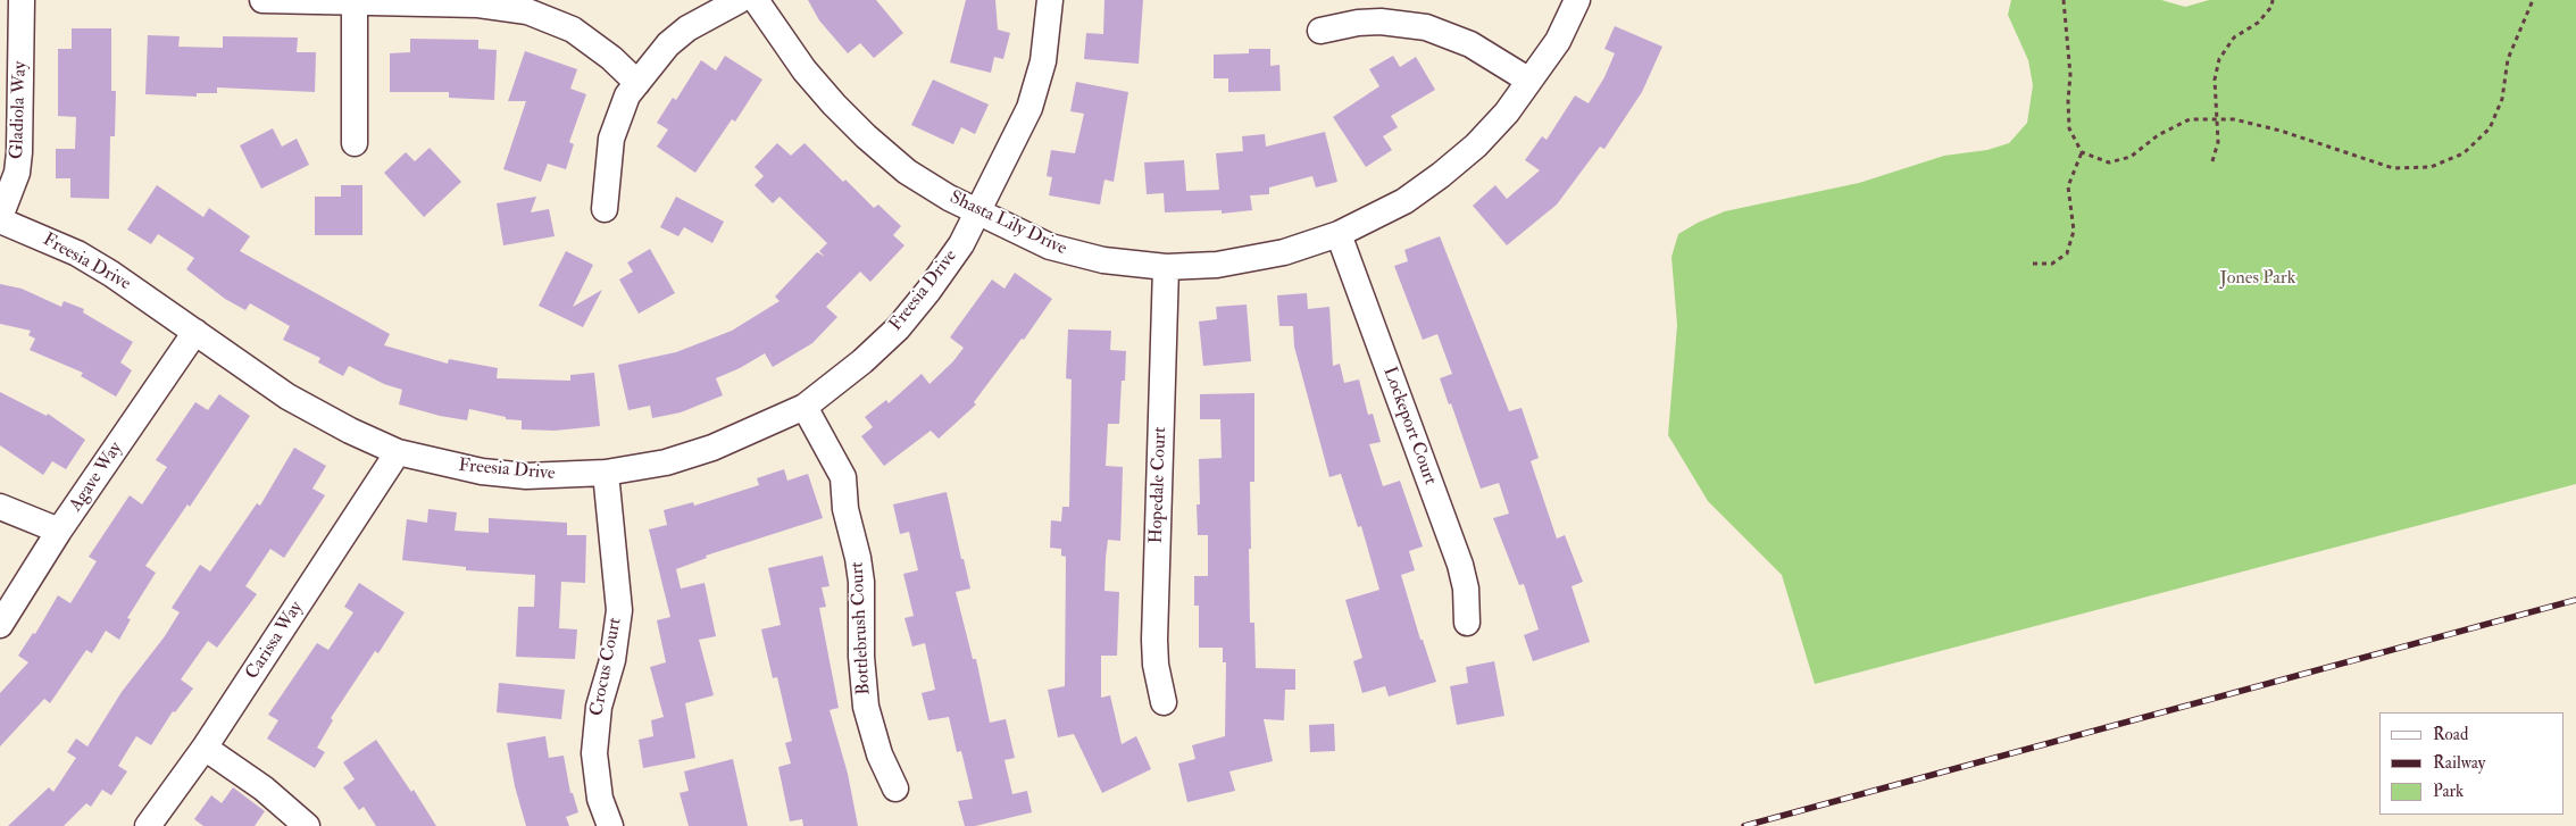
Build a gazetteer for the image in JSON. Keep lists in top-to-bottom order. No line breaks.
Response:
{"streets":{"street":["Gladiola Way","Shasta Lily Drive","Freesia Drive","Lockeport Court","Agave Way","Hopedale Court","Bottlebrush Court","Carissa Way","Crocus Court"]},"crossings":[["Gladiola Way","Freesia Drive"],["Shasta Lily Drive","Freesia Drive"],["Shasta Lily Drive","Lockeport Court"],["Shasta Lily Drive","Hopedale Court"],["Freesia Drive","Agave Way"],["Freesia Drive","Bottlebrush Court"],["Freesia Drive","Carissa Way"],["Freesia Drive","Crocus Court"]],"parks":["Jones Park"],"legend":["Road","Railway","Park"]}
